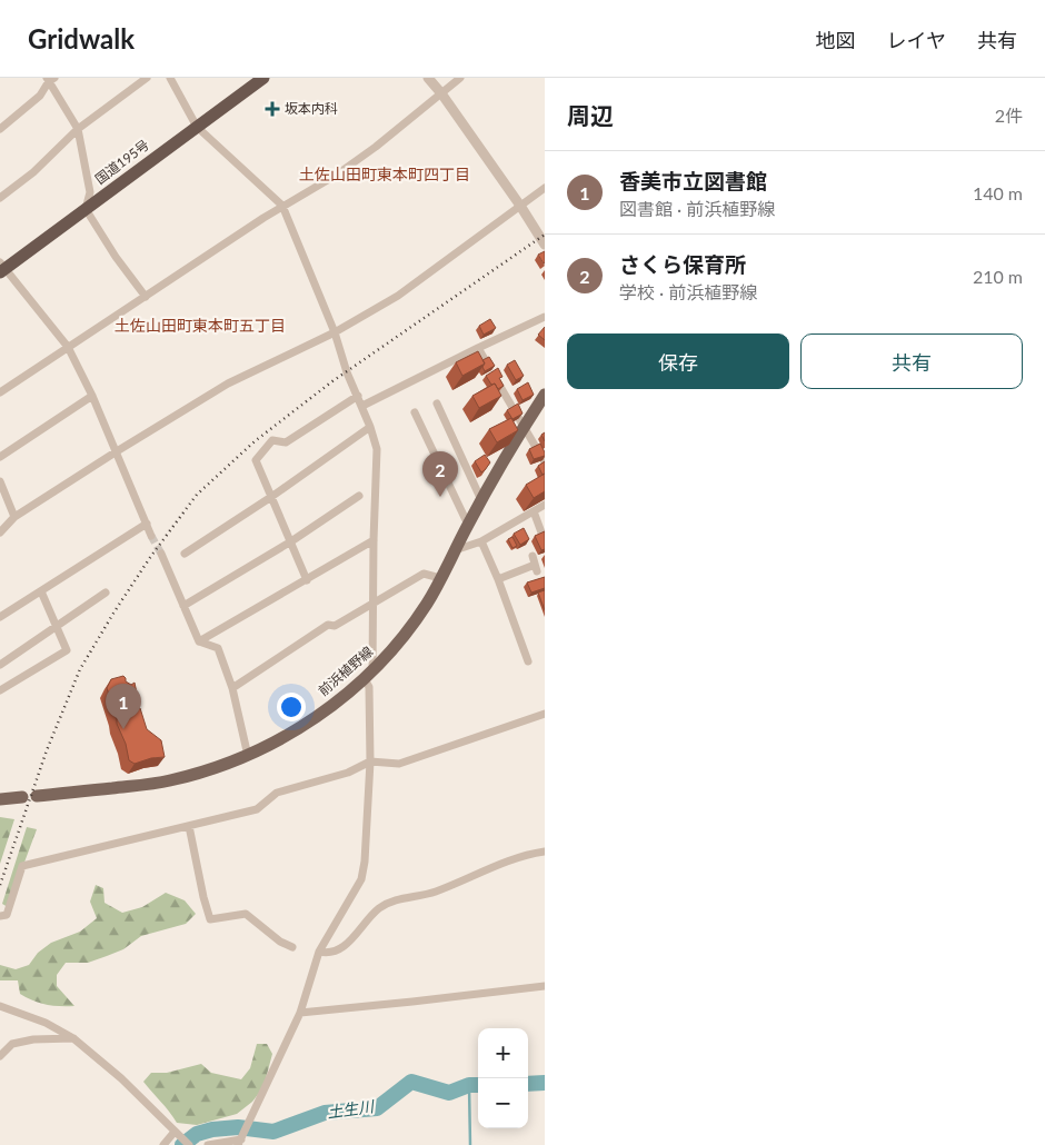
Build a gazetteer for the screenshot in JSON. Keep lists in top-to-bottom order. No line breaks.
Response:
{"streets":{"highway":["国道195号"],"main road":["前浜植野線"]},"districts":["土佐山田町東本町四丁目","土佐山田町東本町五丁目"],"water":["土生川"],"places":{"health":["坂本内科"]},"page":{"header":"Gridwalk","nav":["地図","レイヤ","共有"],"heading":["周辺","2件"],"list":[{"mark":"1","name":"香美市立図書館","note":"図書館 · 前浜植野線","value":"140 m"},{"mark":"2","name":"さくら保育所","note":"学校 · 前浜植野線","value":"210 m"}],"buttons":["保存","共有"],"pins":["2","1"],"map_buttons":["+","−"]}}
